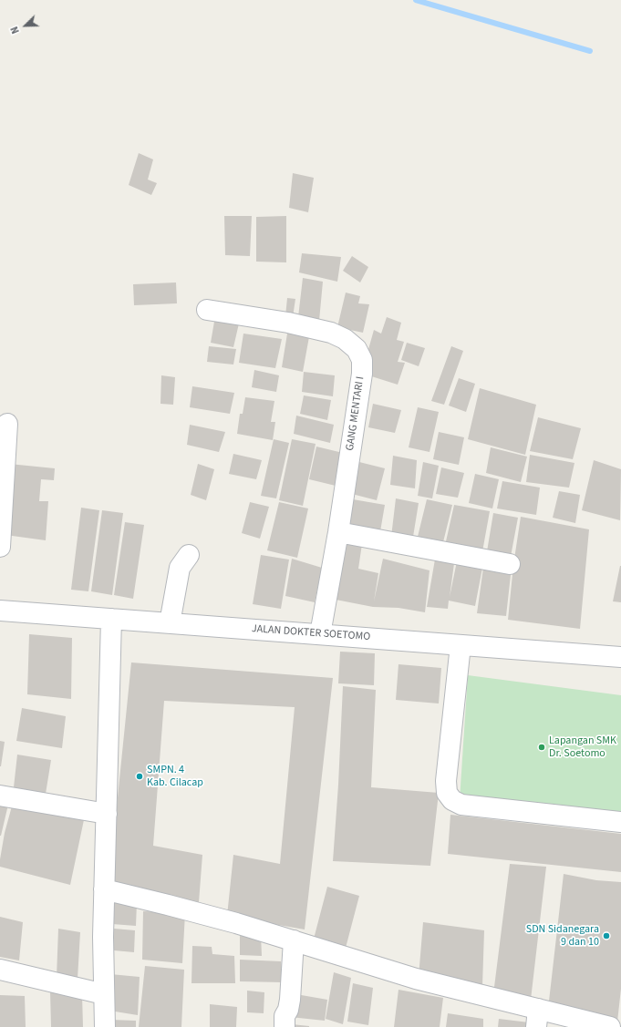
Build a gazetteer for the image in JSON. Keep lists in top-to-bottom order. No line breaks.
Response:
{"streets":{"street":["GANG MENTARI I","JALAN DOKTER SOETOMO"]},"crossings":[["GANG MENTARI I","JALAN DOKTER SOETOMO"]],"places":["Lapangan SMK Dr. Soetomo","SMPN. 4 Kab. Cilacap","SDN Sidanegara 9 dan 10"],"north":"bottom left"}
